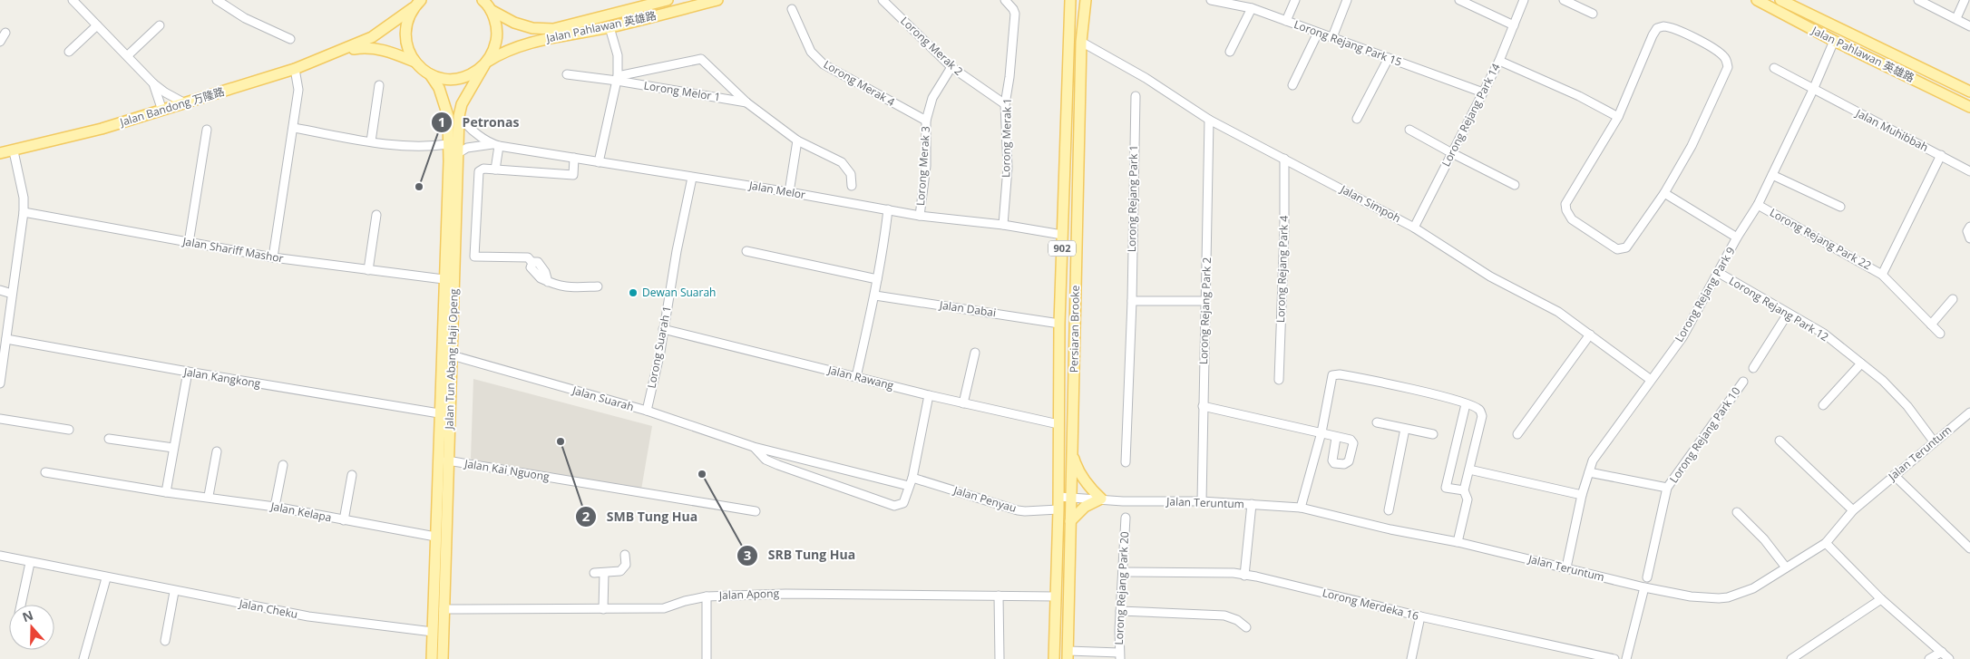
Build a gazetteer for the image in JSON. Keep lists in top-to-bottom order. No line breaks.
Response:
{"streets":{"main road":["Jalan Pahlawan 英雄路","Jalan Bandong 万隆路","902","Persiaran Brooke","Jalan Tun Abang Haji Openg"],"street":["Lorong Rejang Park 15","Lorong Merak 2","Lorong Merak 4","Lorong Melor 1","Lorong Rejang Park 14","Jalan Muhibbah","Lorong Merak 1","Lorong Merak 3","Jalan Melor","Lorong Rejang Park 1","Jalan Simpoh","Lorong Rejang Park 22","Jalan Shariff Mashor","Lorong Rejang Park 4","Lorong Rejang Park 9","Jalan Dabai","Lorong Rejang Park 12","Lorong Rejang Park 2","Lorong Suarah 1","Jalan Kangkong","Jalan Rawang","Jalan Suarah","Lorong Rejang Park 10","Jalan Teruntum","Jalan Kai Nguong","Jalan Penyau","Jalan Kelapa","Lorong Rejang Park 20","Jalan Apong","Lorong Merdeka 16","Jalan Cheku"]},"crossings":[["Jalan Pahlawan 英雄路","Lorong Rejang Park 9"],["Jalan Pahlawan 英雄路","Jalan Tun Abang Haji Openg"],["Lorong Rejang Park 15","Lorong Rejang Park 14"],["Lorong Merak 2","Lorong Merak 1"],["Lorong Merak 2","Lorong Merak 3"],["Lorong Merak 4","Lorong Merak 3"],["Lorong Rejang Park 14","Jalan Simpoh"],["Jalan Muhibbah","Lorong Rejang Park 22"],["Jalan Muhibbah","Lorong Rejang Park 9"],["Lorong Merak 1","Jalan Melor"],["Lorong Merak 3","Jalan Melor"],["Jalan Melor","Persiaran Brooke"],["Jalan Melor","Lorong Suarah 1"],["Jalan Melor","Jalan Tun Abang Haji Openg"],["Jalan Simpoh","Lorong Rejang Park 4"],["Jalan Simpoh","Lorong Rejang Park 9"],["Jalan Simpoh","Lorong Rejang Park 2"],["Jalan Simpoh","Persiaran Brooke"],["Lorong Rejang Park 22","Lorong Rejang Park 9"],["Jalan Shariff Mashor","Jalan Tun Abang Haji Openg"],["Lorong Rejang Park 9","Lorong Rejang Park 12"],["Lorong Rejang Park 9","Lorong Rejang Park 10"],["Lorong Rejang Park 9","Jalan Teruntum"],["Jalan Dabai","Persiaran Brooke"],["Lorong Rejang Park 12","Jalan Teruntum"],["Lorong Rejang Park 2","Jalan Teruntum"],["Persiaran Brooke","Jalan Rawang"],["Persiaran Brooke","Jalan Teruntum"],["Persiaran Brooke","Jalan Penyau"],["Persiaran Brooke","Jalan Apong"],["Lorong Suarah 1","Jalan Rawang"],["Lorong Suarah 1","Jalan Suarah"],["Jalan Tun Abang Haji Openg","Jalan Kangkong"],["Jalan Tun Abang Haji Openg","Jalan Suarah"],["Jalan Tun Abang Haji Openg","Jalan Kai Nguong"],["Jalan Tun Abang Haji Openg","Jalan Kelapa"],["Jalan Tun Abang Haji Openg","Jalan Apong"],["Jalan Tun Abang Haji Openg","Jalan Cheku"],["Jalan Rawang","Jalan Suarah"],["Jalan Suarah","Jalan Penyau"],["Lorong Rejang Park 20","Lorong Merdeka 16"]],"places":["Petronas","Dewan Suarah","SMB Tung Hua","SRB Tung Hua"],"north":"top"}
